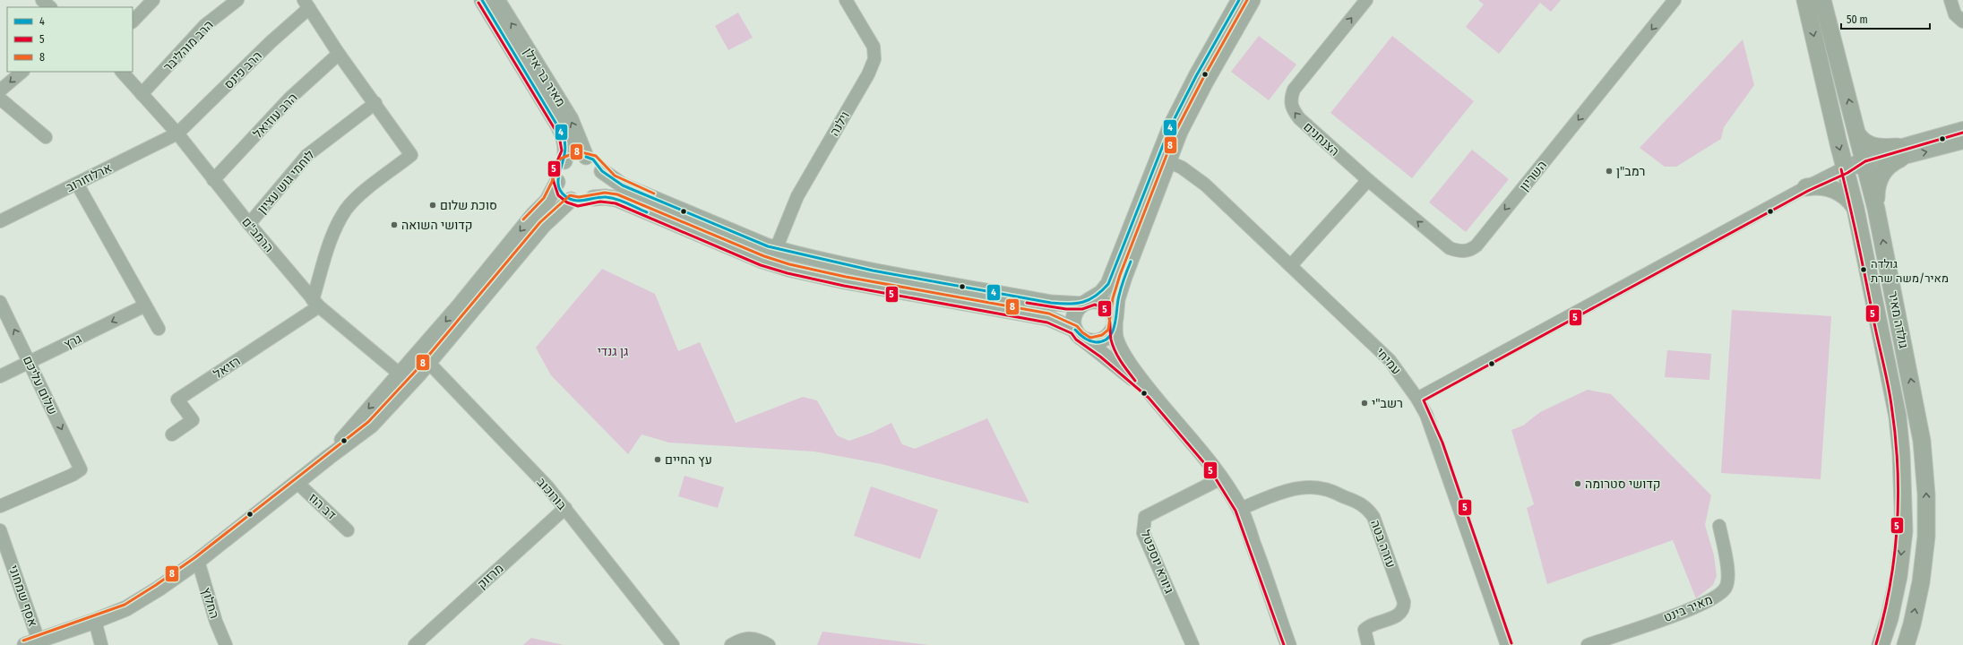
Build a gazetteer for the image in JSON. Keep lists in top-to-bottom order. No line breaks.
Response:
{"streets":{"main road":["גולדה מאיר"],"street":["הרב מוהליבר","הרב פינס","מאיר בר אילן","הרב עוזיאל","וילנה","הצנחנים","השריון","ארלוזורוב","לוחמי גוש עציון","הרמב\"ם","גרץ","עמיחי","רזיאל","שלום עליכם","בורוכוב","דב הוז","עזרה בטה","גיורא יוספטל","מרזוק","אסף שמחוני","החלוץ","מאיר בינט"]},"crossings":[["הרב מוהליבר","הרמב\"ם"],["הרב פינס","ארלוזורוב"],["הרב פינס","הרמב\"ם"],["הרב עוזיאל","הרמב\"ם"],["הצנחנים","השריון"],["ארלוזורוב","הרמב\"ם"],["לוחמי גוש עציון","הרמב\"ם"],["הרמב\"ם","רזיאל"],["גרץ","שלום עליכם"],["בורוכוב","מרזוק"]],"one_way":["גרץ"],"parks":["גן גנדי"],"places":["רמב\"ן","סוכת שלום","קדושי השואה","גולדה מאיר/משה שרת","רשב\"י","עץ החיים","קדושי סטרומה"],"lines":["transit line 4","transit line 8","transit line 5"],"legend":["4","5","8"],"scale_bar":"50 m"}
